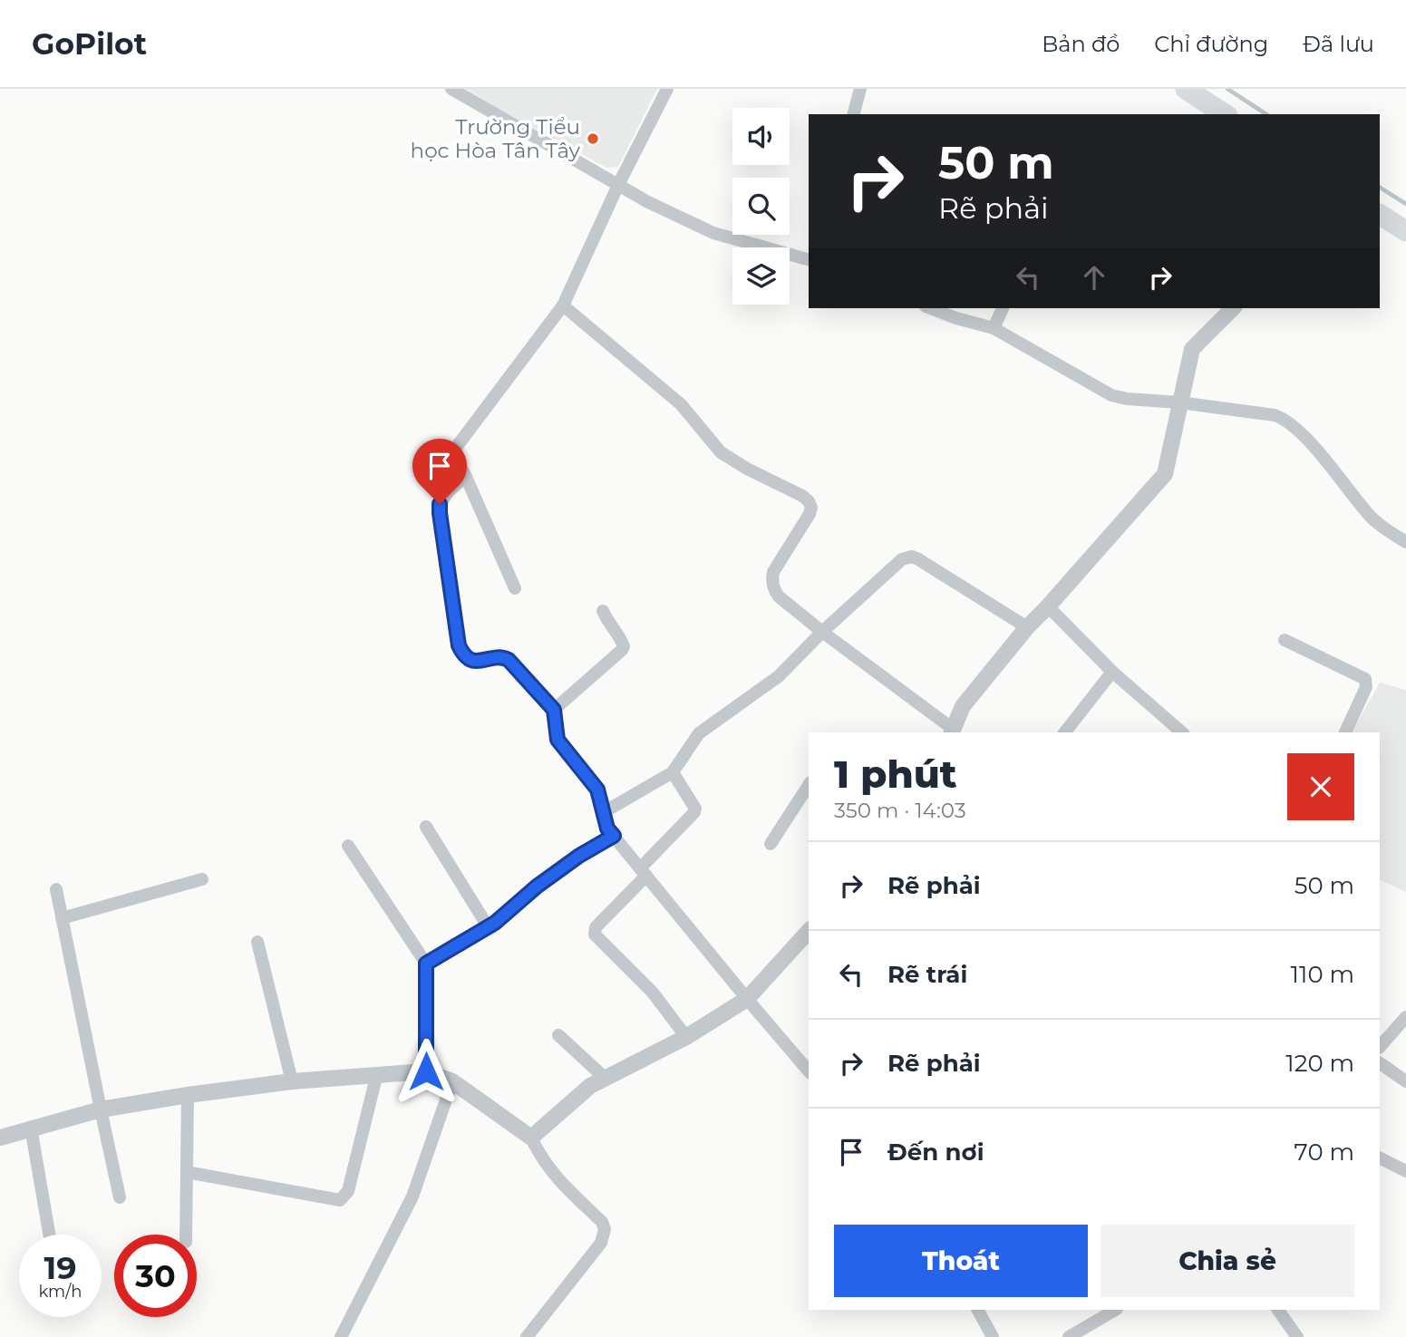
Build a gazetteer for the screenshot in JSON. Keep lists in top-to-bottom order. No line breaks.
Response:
{"places":["Trường Tiểu học Hòa Tân Tây"],"page":{"header":"GoPilot","nav":["Bản đồ","Chỉ đường","Đã lưu"],"turn":["50 m","Rẽ phải"],"heading":["1 phút","350 m · 14:03"],"list":[{"name":"Rẽ phải","value":"50 m"},{"name":"Rẽ trái","value":"110 m"},{"name":"Rẽ phải","value":"120 m"},{"name":"Đến nơi","value":"70 m"}],"buttons":["Thoát","Chia sẻ"],"speed":"19 km/h","limit":"30"}}
